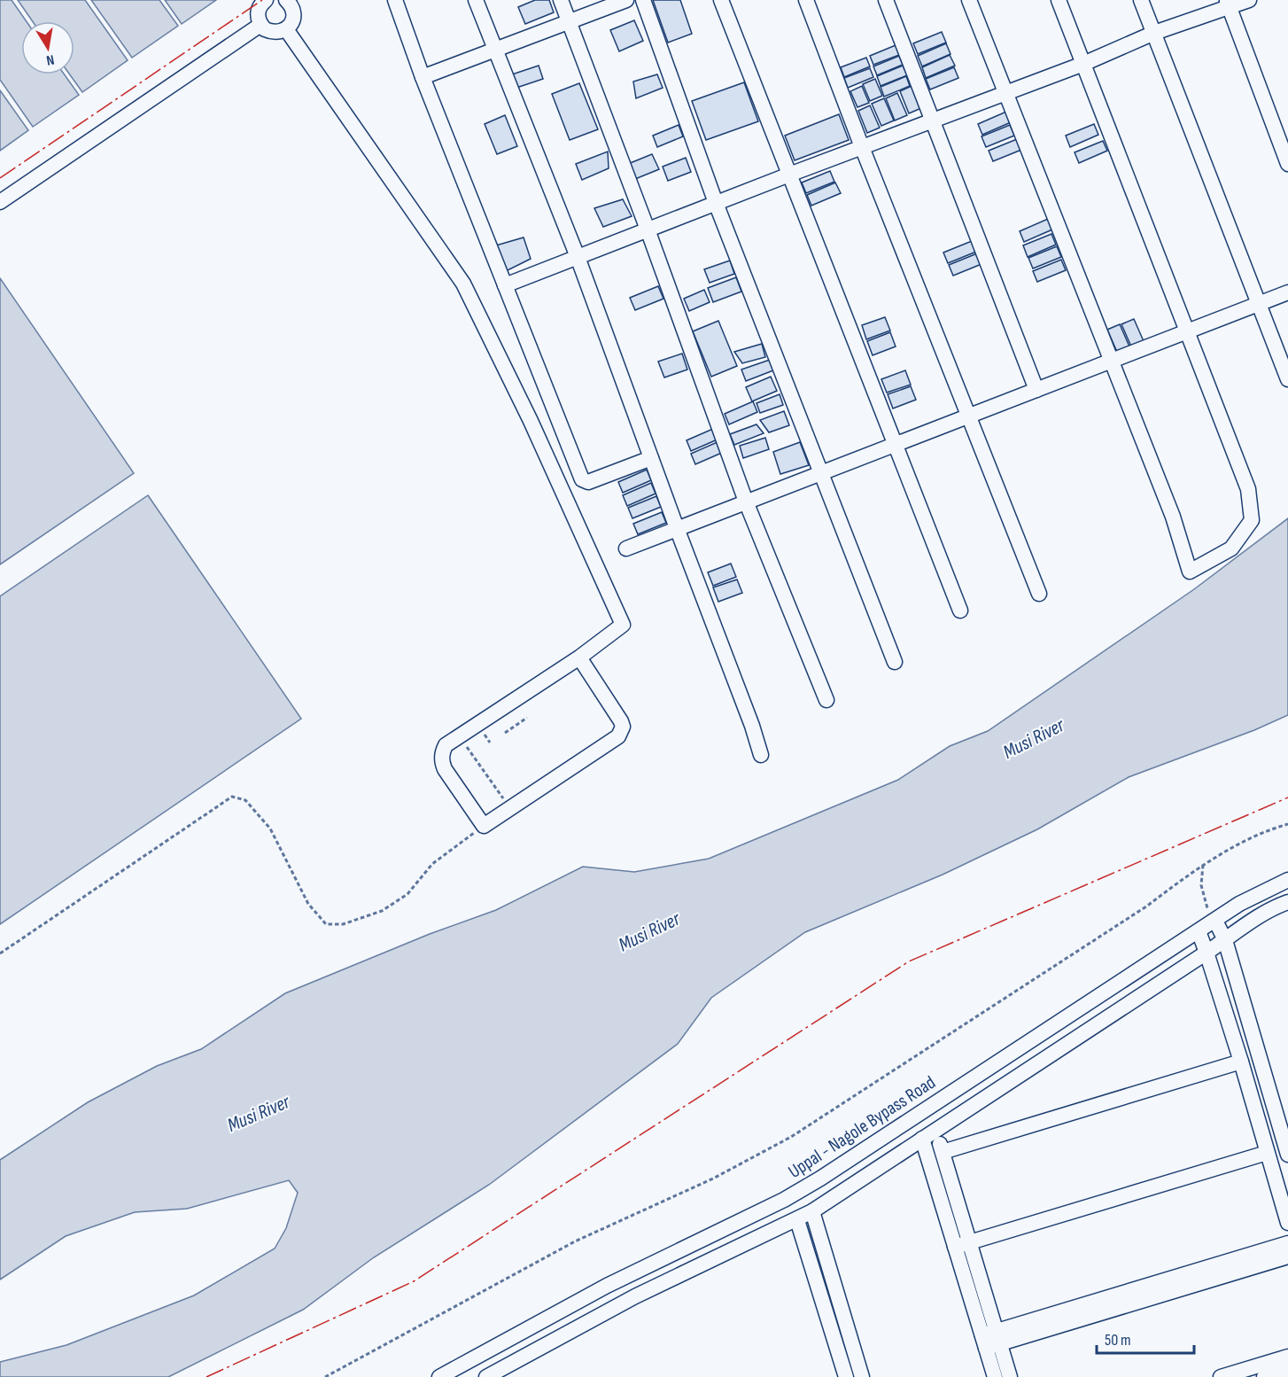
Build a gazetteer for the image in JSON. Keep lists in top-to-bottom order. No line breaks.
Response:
{"streets":{"street":["Uppal - Nagole Bypass Road"]},"water":["Musi River"],"scale_bar":"50 m","north":"bottom"}
